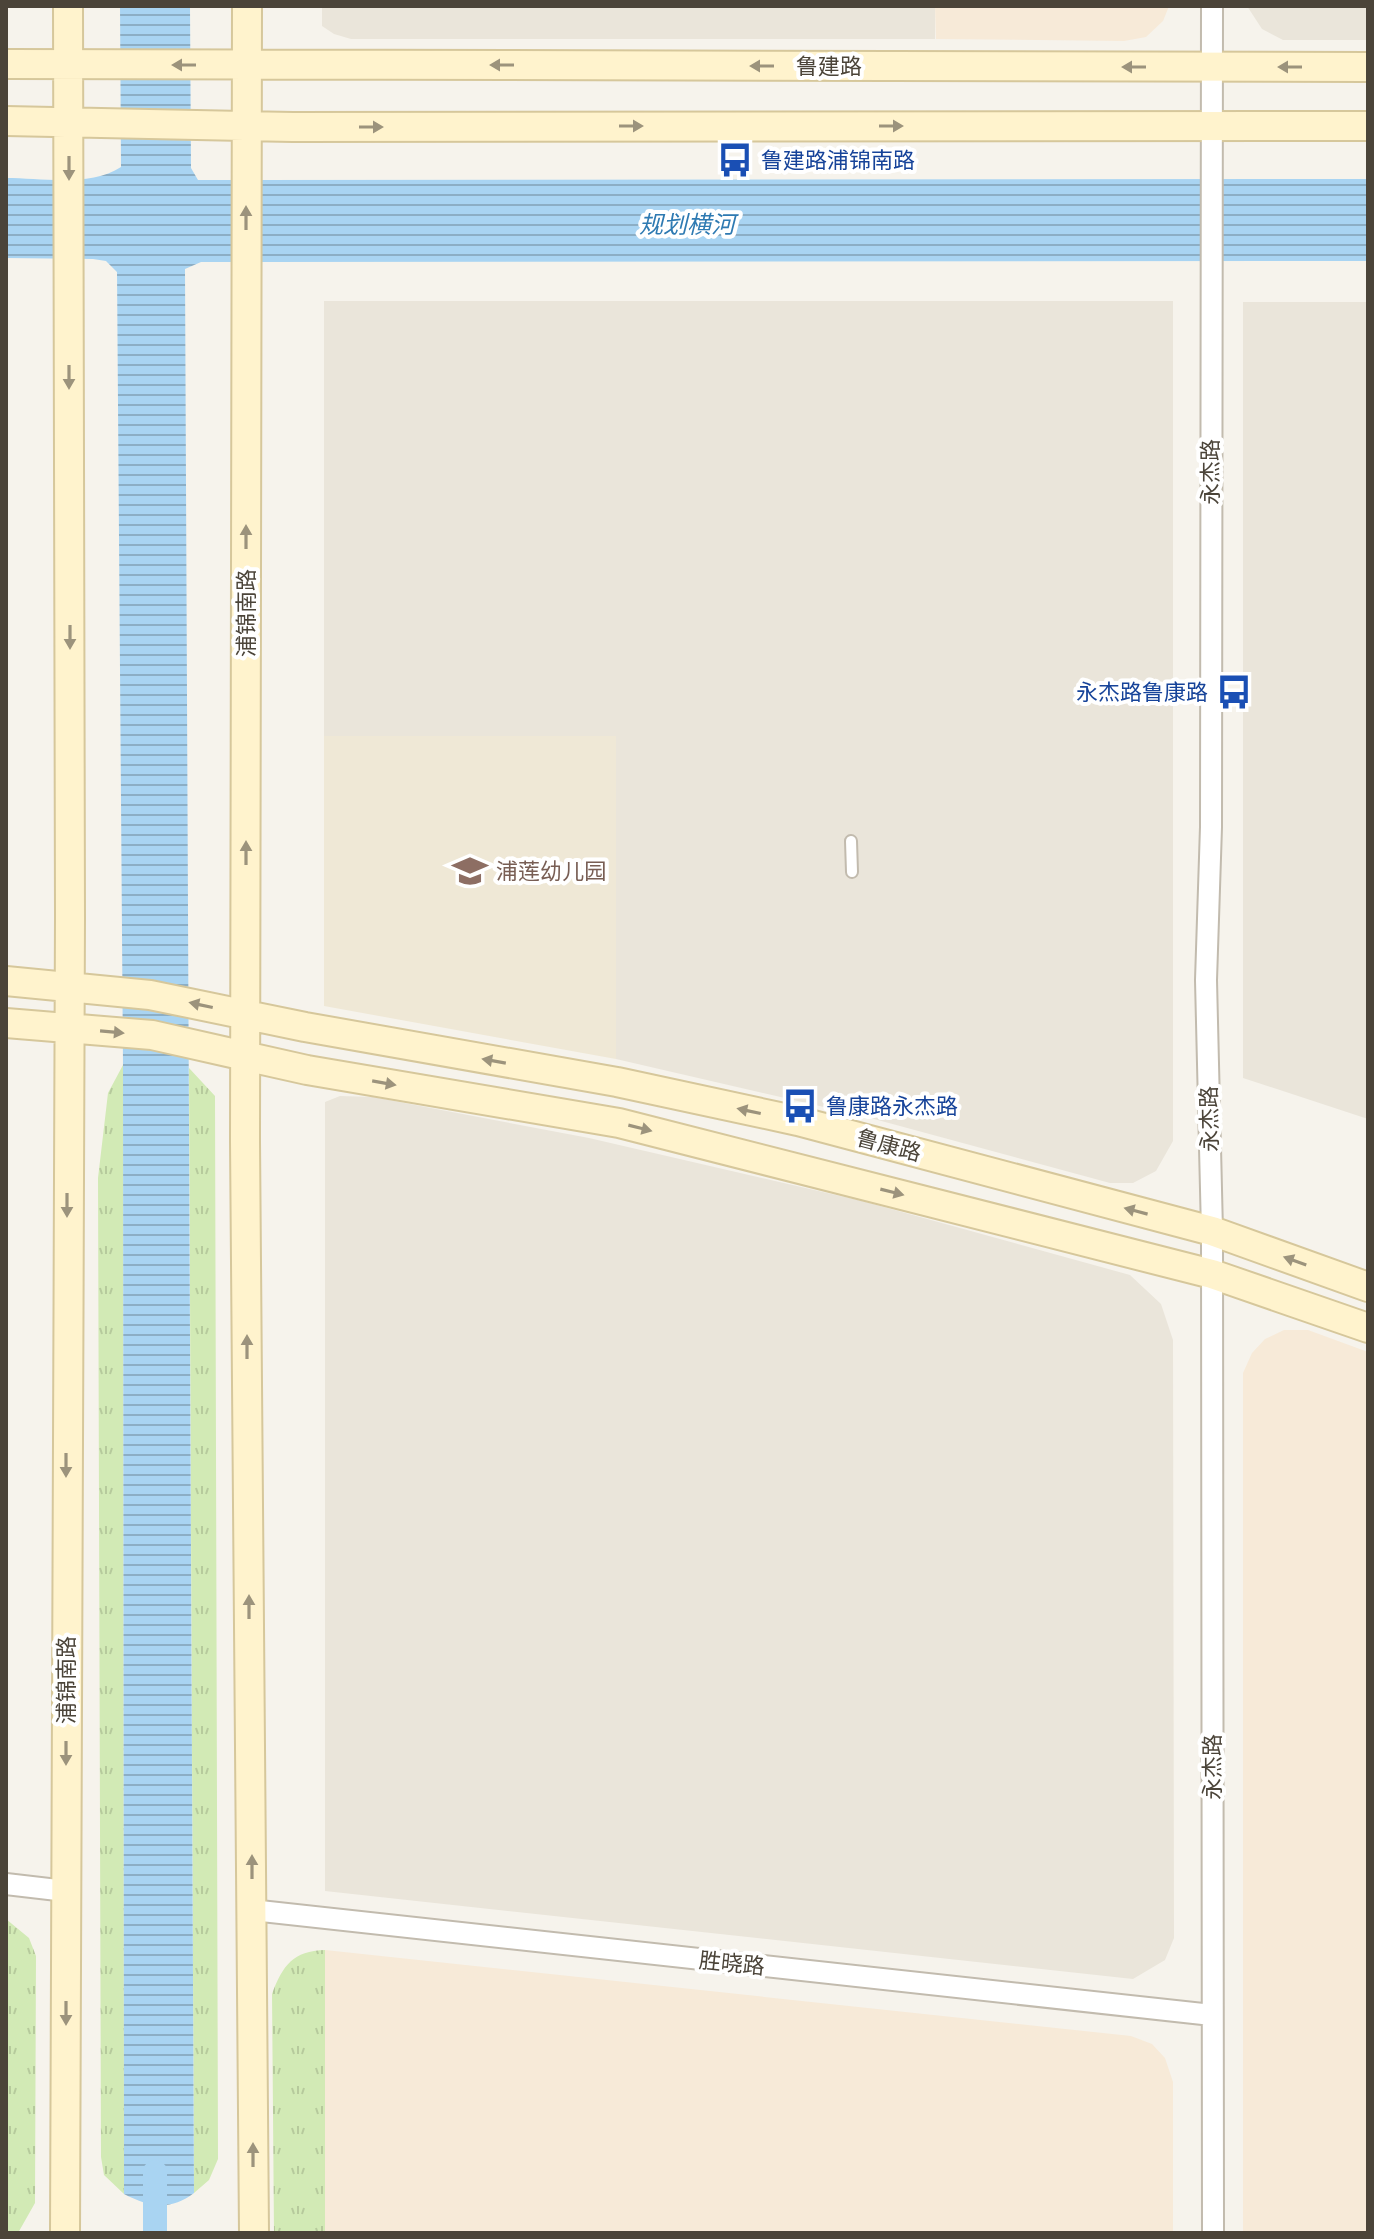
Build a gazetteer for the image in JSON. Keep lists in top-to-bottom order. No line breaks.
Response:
{"streets":{"street":["鲁建路","永杰路","浦锦南路","鲁康路","胜晓路"]},"crossings":[["鲁建路","永杰路"],["鲁建路","浦锦南路"],["永杰路","鲁康路"],["永杰路","胜晓路"],["浦锦南路","鲁康路"],["浦锦南路","胜晓路"]],"water":["规划横河"],"places":{"bus stop":["鲁建路浦锦南路","永杰路鲁康路","鲁康路永杰路"],"school or university":["浦莲幼儿园"]}}
